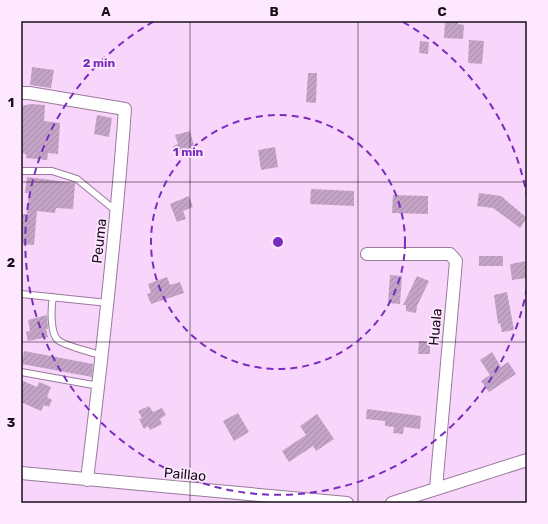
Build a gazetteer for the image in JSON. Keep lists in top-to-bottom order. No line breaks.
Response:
{"streets":{"street":["Peuma","Huala","Paillao"]},"crossings":[["Peuma","Paillao"]],"grid":{"columns":["A","B","C"],"rows":["1","2","3"]},"rings":["2 min","1 min"]}
